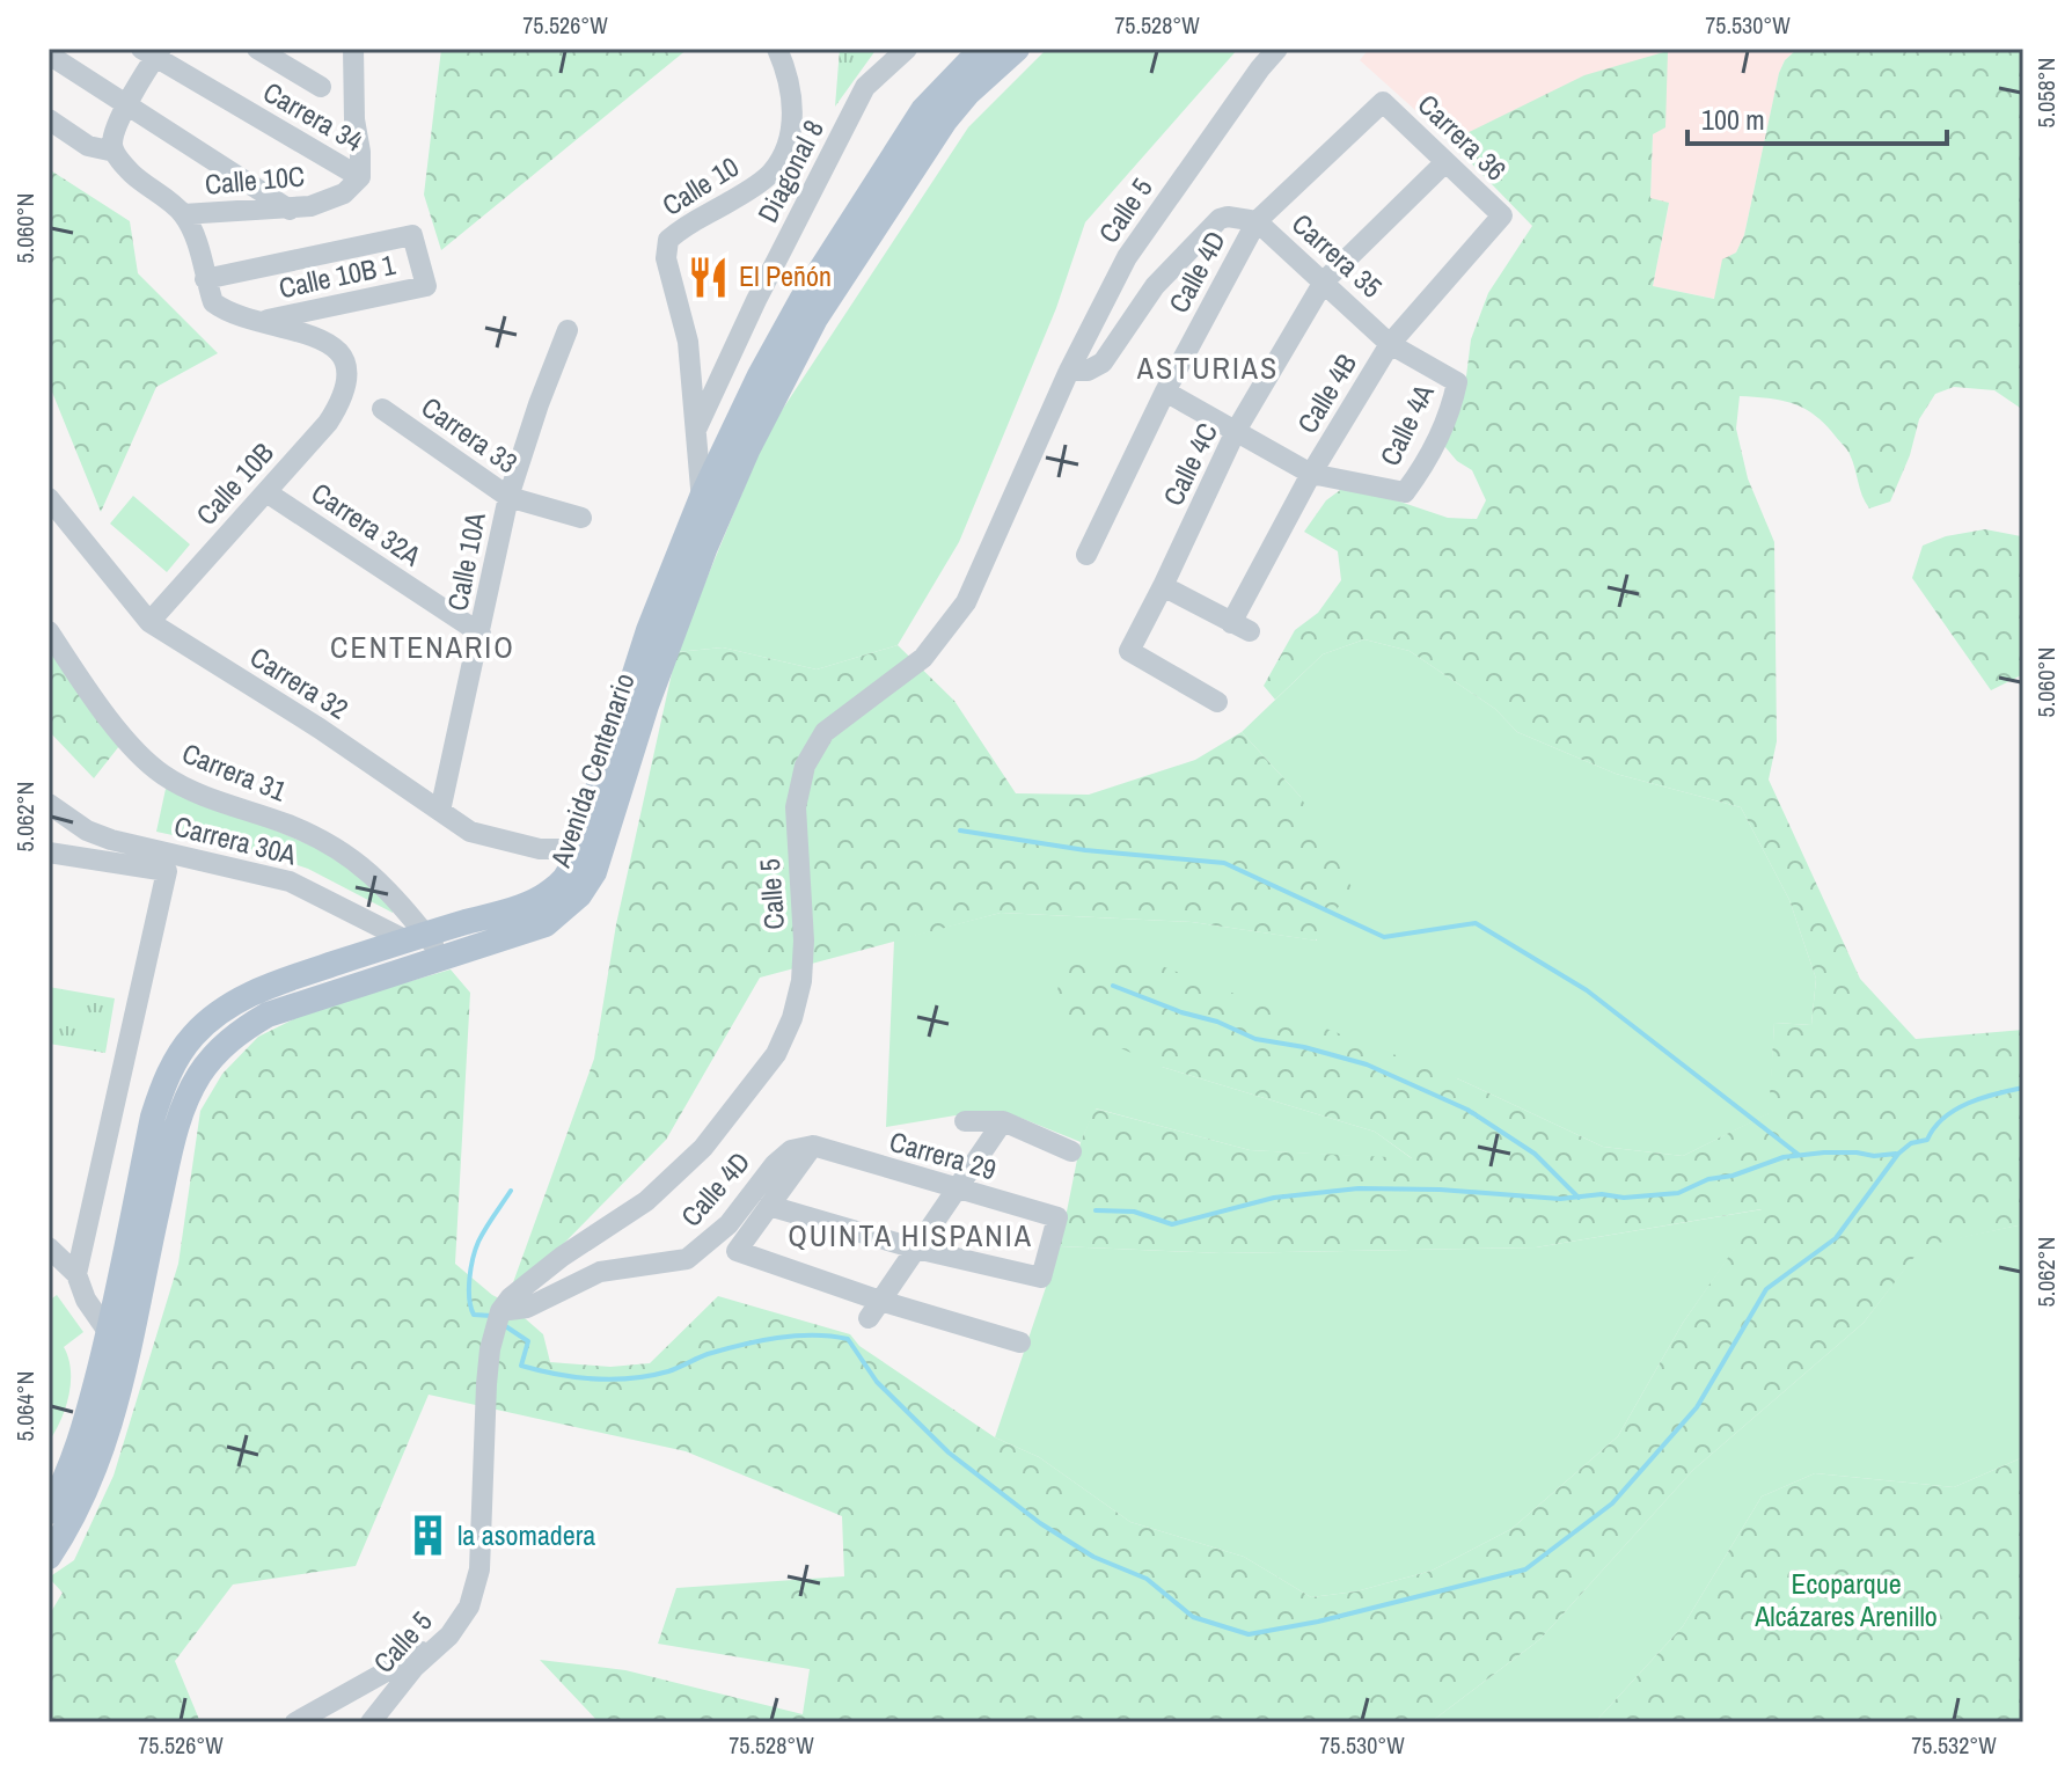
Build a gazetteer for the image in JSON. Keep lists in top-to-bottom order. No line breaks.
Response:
{"streets":{"main road":["Avenida Centenario"],"street":["Carrera 34","Carrera 36","Diagonal 8","Calle 10C","Calle 10","Calle 5","Carrera 35","Calle 4D","Calle 10B 1","Calle 4B","Calle 4A","Carrera 33","Calle 4C","Calle 10B","Carrera 32A","Calle 10A","Carrera 32","Carrera 31","Carrera 30A","Carrera 29"]},"crossings":[["Carrera 34","Calle 10C"],["Carrera 36","Calle 4D"],["Carrera 36","Calle 4B"],["Carrera 36","Calle 4C"],["Diagonal 8","Calle 10"],["Calle 10","Avenida Centenario"],["Calle 5","Carrera 35"],["Calle 5","Calle 4D"],["Carrera 35","Calle 4D"],["Carrera 35","Calle 4B"],["Carrera 35","Calle 4A"],["Carrera 35","Calle 4C"],["Calle 4D","Carrera 29"],["Calle 10B 1","Calle 10B"],["Calle 4B","Calle 4A"],["Calle 4B","Calle 4C"],["Carrera 33","Calle 10A"],["Calle 10B","Carrera 32A"],["Calle 10B","Carrera 32"],["Carrera 32A","Calle 10A"],["Calle 10A","Carrera 32"],["Avenida Centenario","Carrera 31"],["Avenida Centenario","Carrera 30A"],["Carrera 31","Carrera 30A"]],"districts":["ASTURIAS","CENTENARIO","QUINTA HISPANIA"],"parks":["Ecoparque Alcázares Arenillo"],"places":{"restaurant":["El Peñón"],"building":["la asomadera"]},"scale_bar":"100 m","coordinates":["75.526°W","75.528°W","75.530°W","5.058°N","5.060°N","5.062°N","5.064°N","75.532°W"]}
